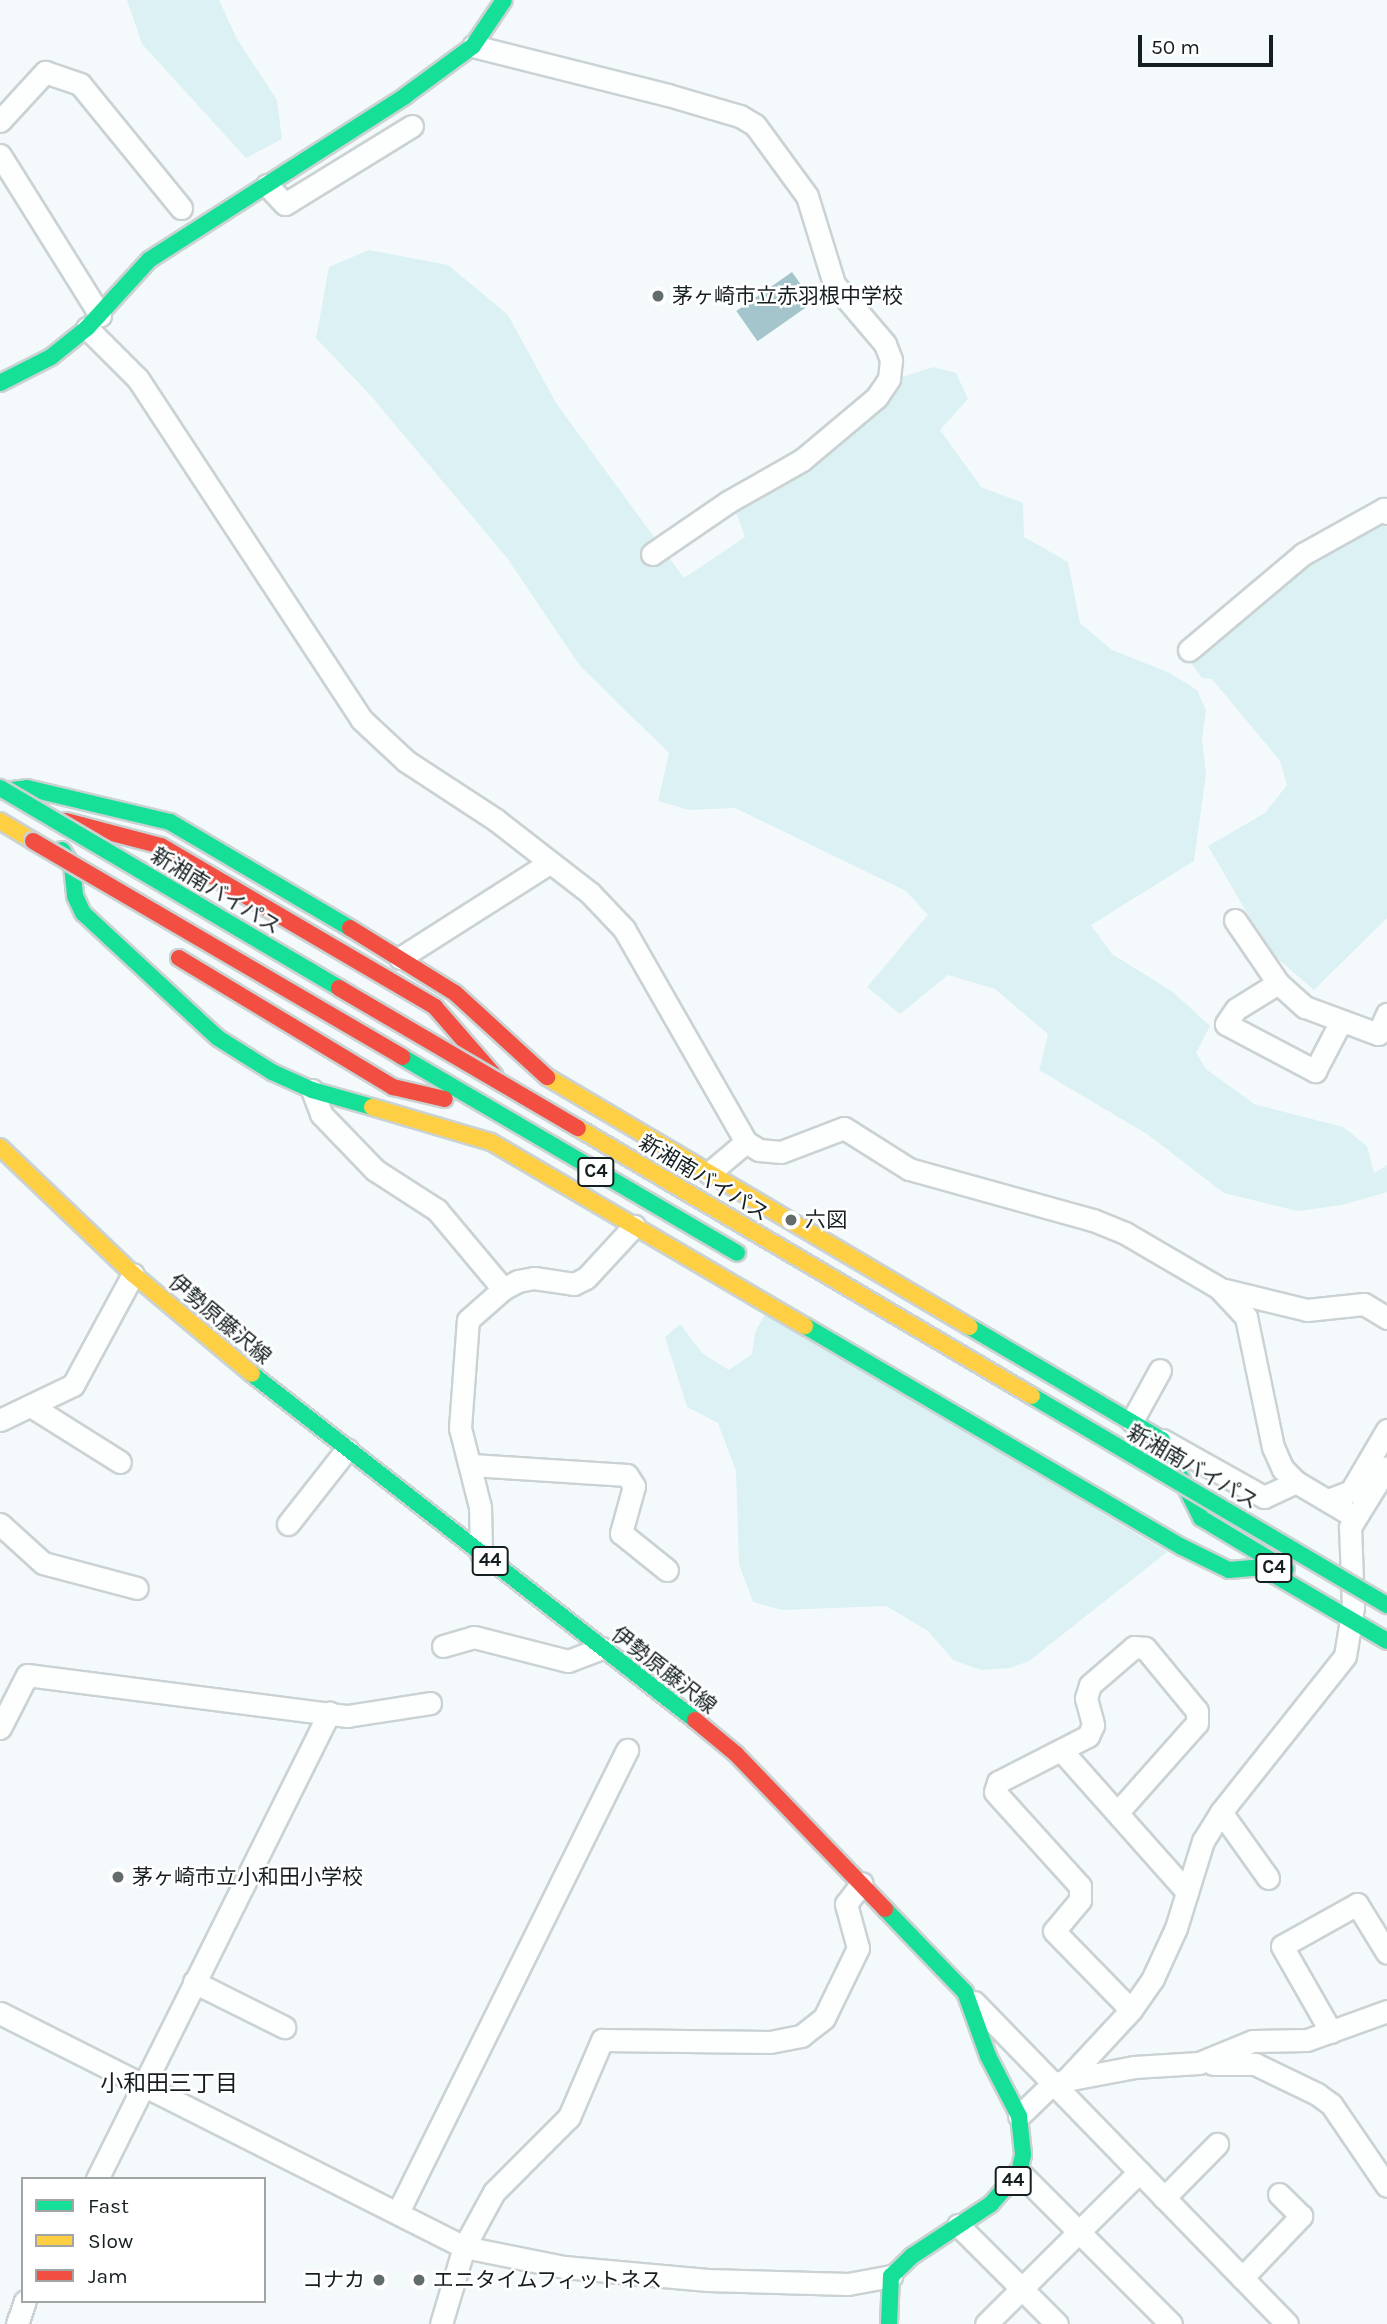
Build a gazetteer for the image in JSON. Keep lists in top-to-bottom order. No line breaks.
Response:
{"streets":{"main road":["新湘南バイパス","C4","伊勢原藤沢線","44"]},"crossings":[["伊勢原藤沢線","44"]],"districts":["小和田三丁目"],"places":["茅ヶ崎市立赤羽根中学校","六図","茅ヶ崎市立小和田小学校","コナカ","エニタイムフィットネス"],"legend":["Fast","Slow","Jam"],"scale_bar":"50 m"}
